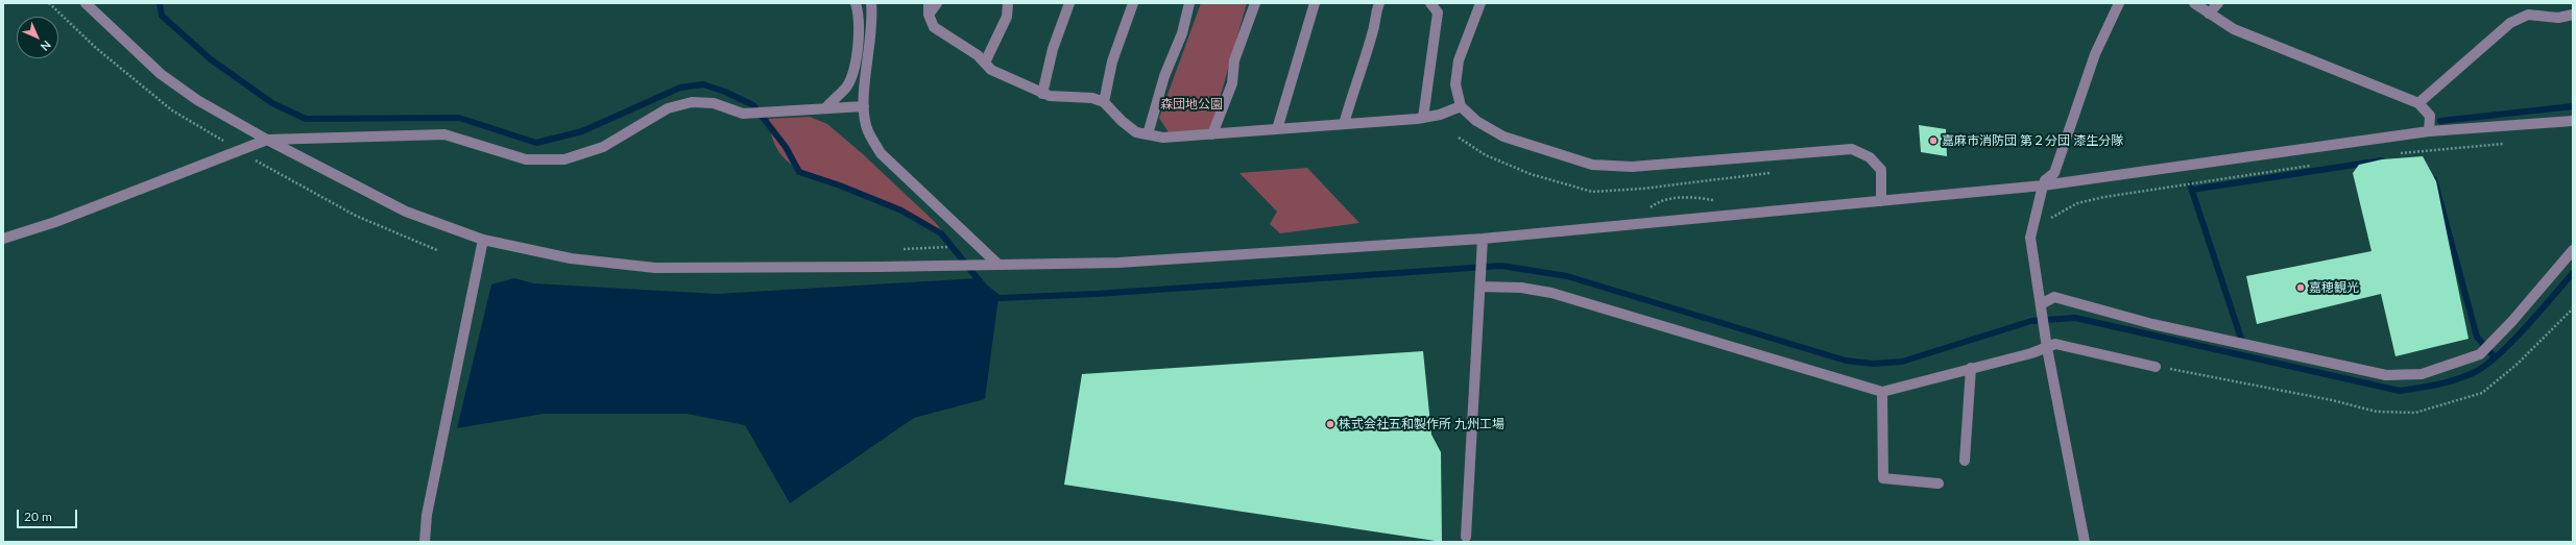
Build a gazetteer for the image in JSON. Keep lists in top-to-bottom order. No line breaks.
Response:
{"parks":["森団地公園"],"places":["嘉麻市消防団 第２分団 漆生分隊","嘉穂観光","株式会社五和製作所 九州工場"],"scale_bar":"20 m","north":"bottom right"}
